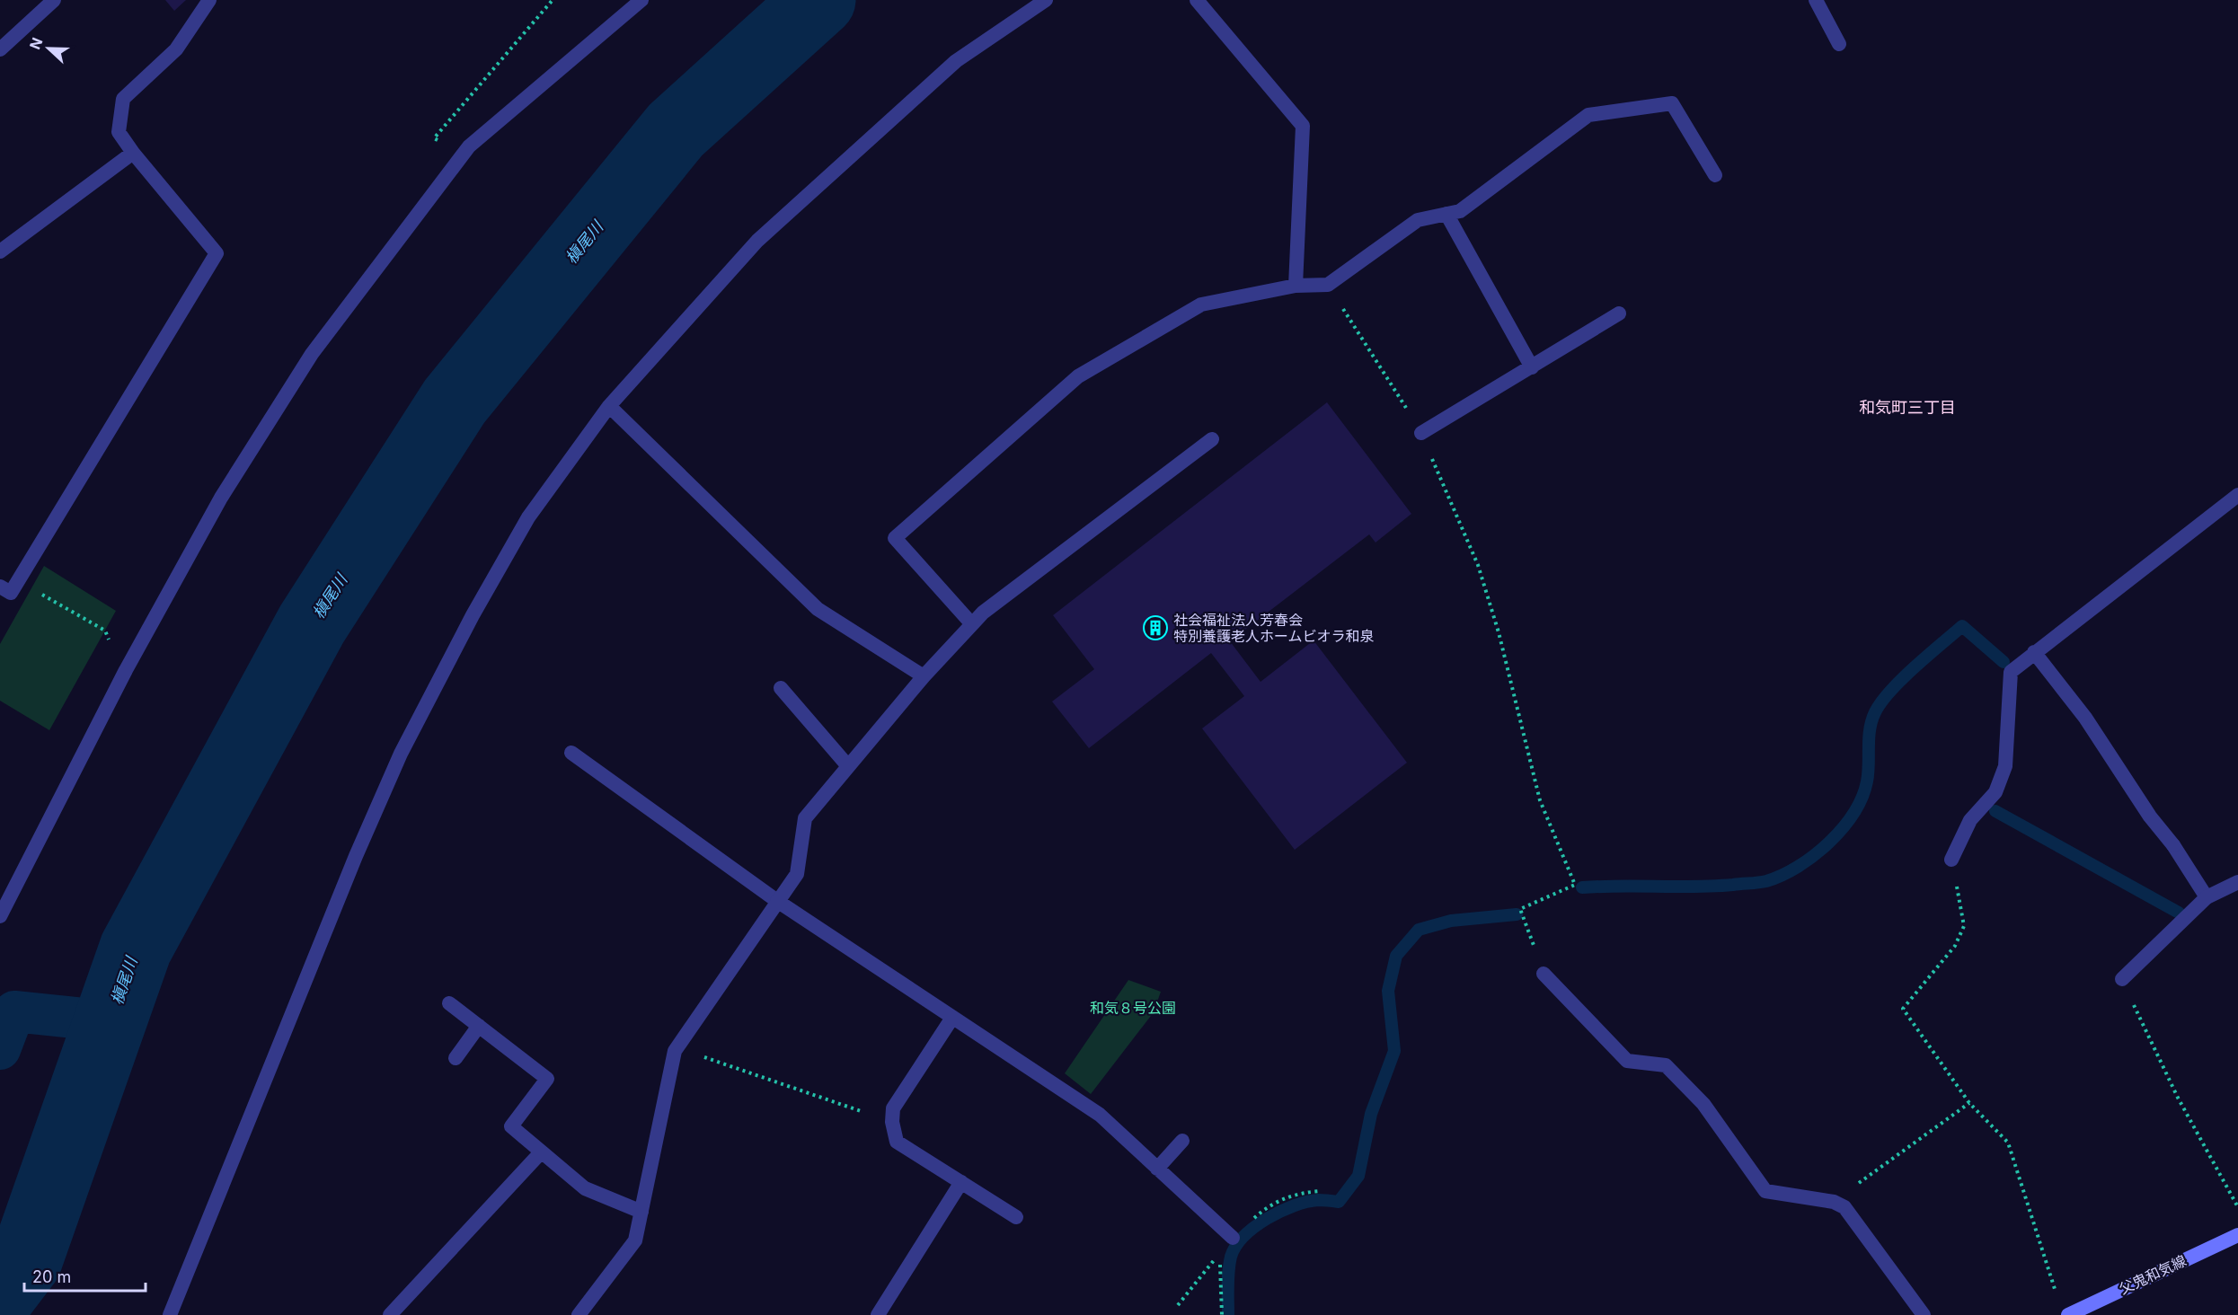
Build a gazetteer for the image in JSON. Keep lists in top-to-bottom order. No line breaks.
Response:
{"streets":{"main road":["父鬼和気線"]},"districts":["和気町三丁目"],"water":["槇尾川"],"parks":["和気８号公園"],"places":{"building":["社会福祉法人芳春会 特別養護老人ホームビオラ和泉"]},"scale_bar":"20 m","north":"left"}
